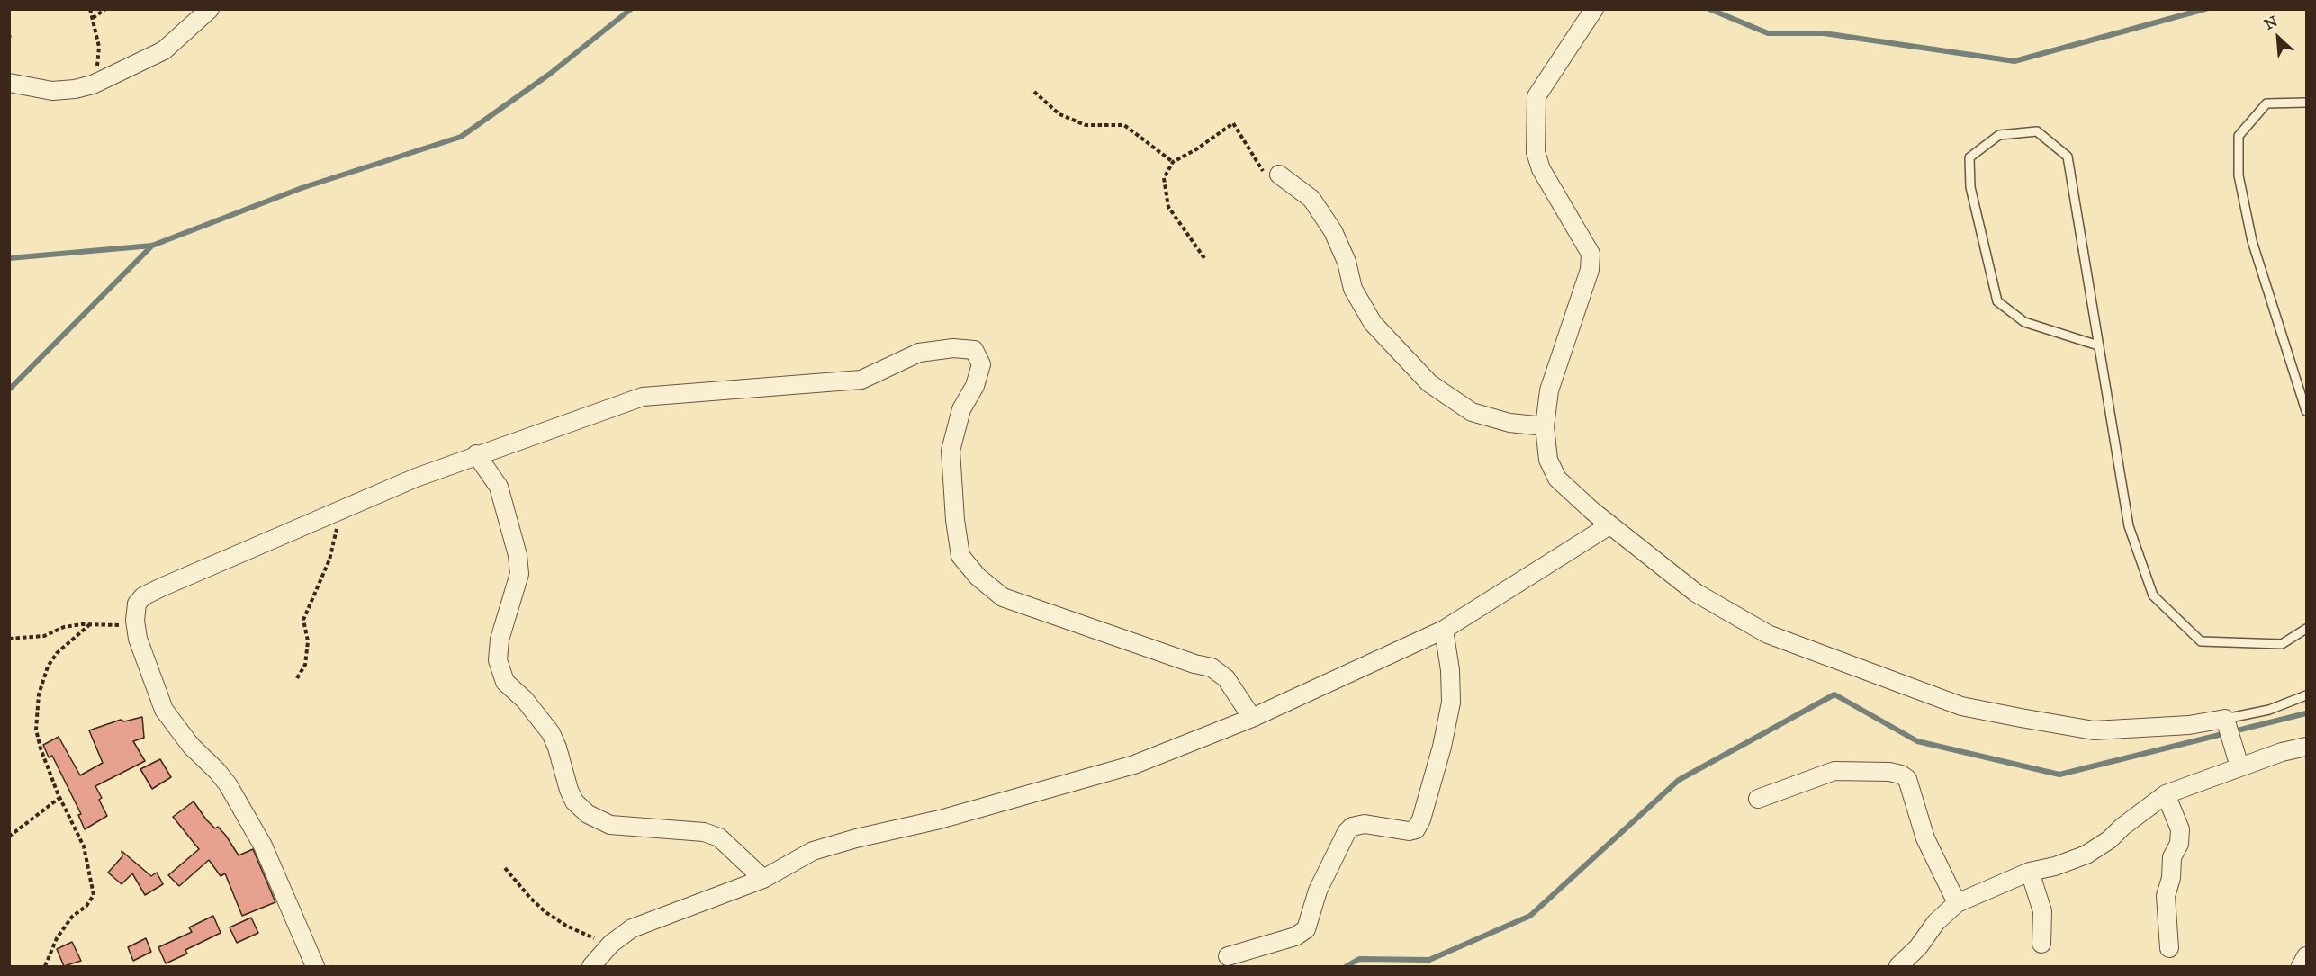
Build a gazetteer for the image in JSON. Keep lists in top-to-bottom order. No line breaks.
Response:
{"north":"top left"}
